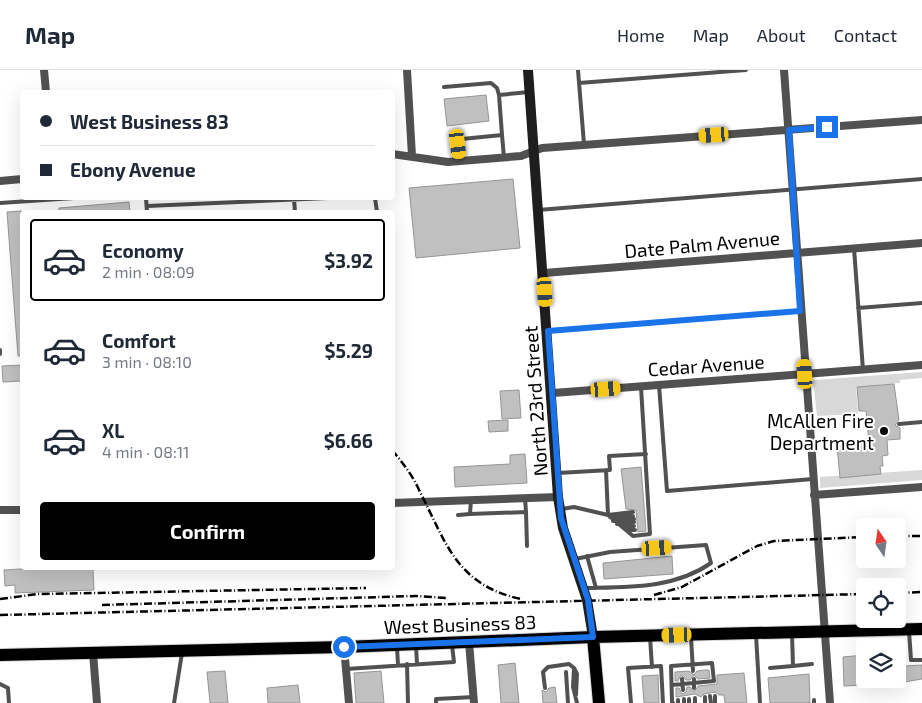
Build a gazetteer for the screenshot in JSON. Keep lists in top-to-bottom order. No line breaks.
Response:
{"streets":{"main road":["North 23rd Street","West Business 83"],"street":["Date Palm Avenue","Cedar Avenue"]},"crossings":[["Date Palm Avenue","North 23rd Street"],["Cedar Avenue","North 23rd Street"],["North 23rd Street","West Business 83"]],"places":["McAllen Fire Department"],"north":"top","page":{"header":"Map","nav":["Home","Map","About","Contact"],"banner":["West Business 83","Ebony Avenue"],"list":[{"name":"Economy","note":"2 min · 08:09","value":"$3.92"},{"name":"Comfort","note":"3 min · 08:10","value":"$5.29"},{"name":"XL","note":"4 min · 08:11","value":"$6.66"}],"buttons":"Confirm"}}
